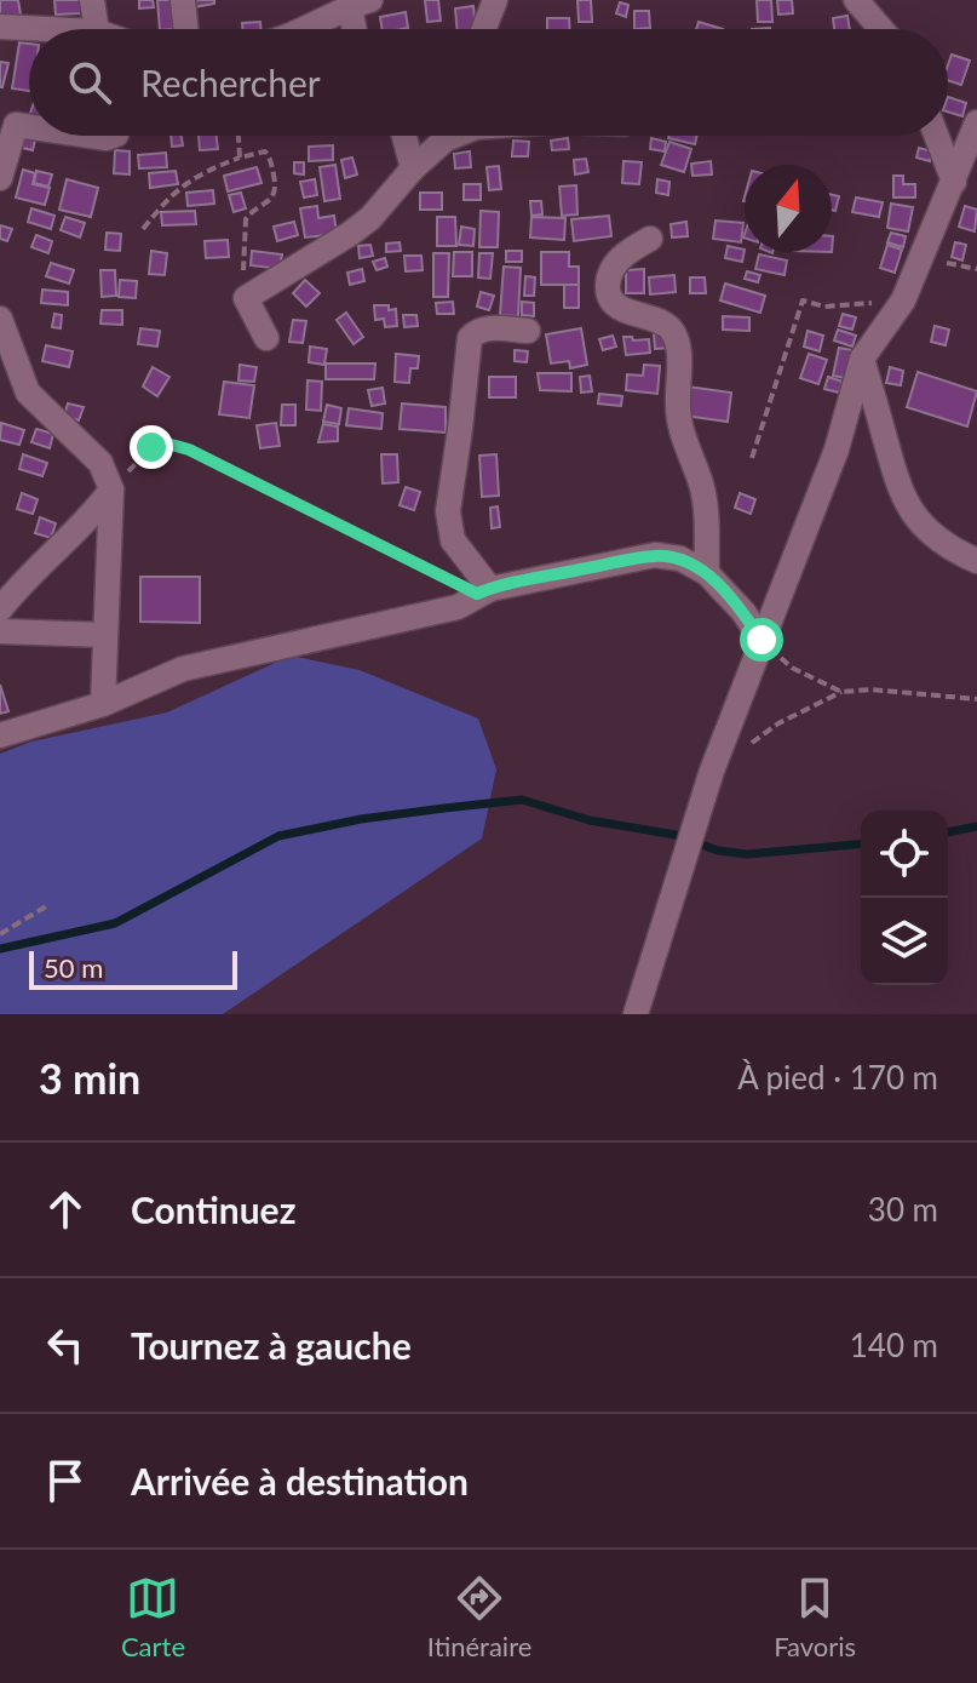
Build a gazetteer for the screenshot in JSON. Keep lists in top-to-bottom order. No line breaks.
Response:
{"scale_bar":"50 m","north":"top","page":{"search":"Rechercher","scale":"50 m","heading":["3 min","À pied · 170 m"],"list":[["Continuez","30 m"],["Tournez à gauche","140 m"],"Arrivée à destination"],"nav":["Carte","Itinéraire","Favoris"]}}
